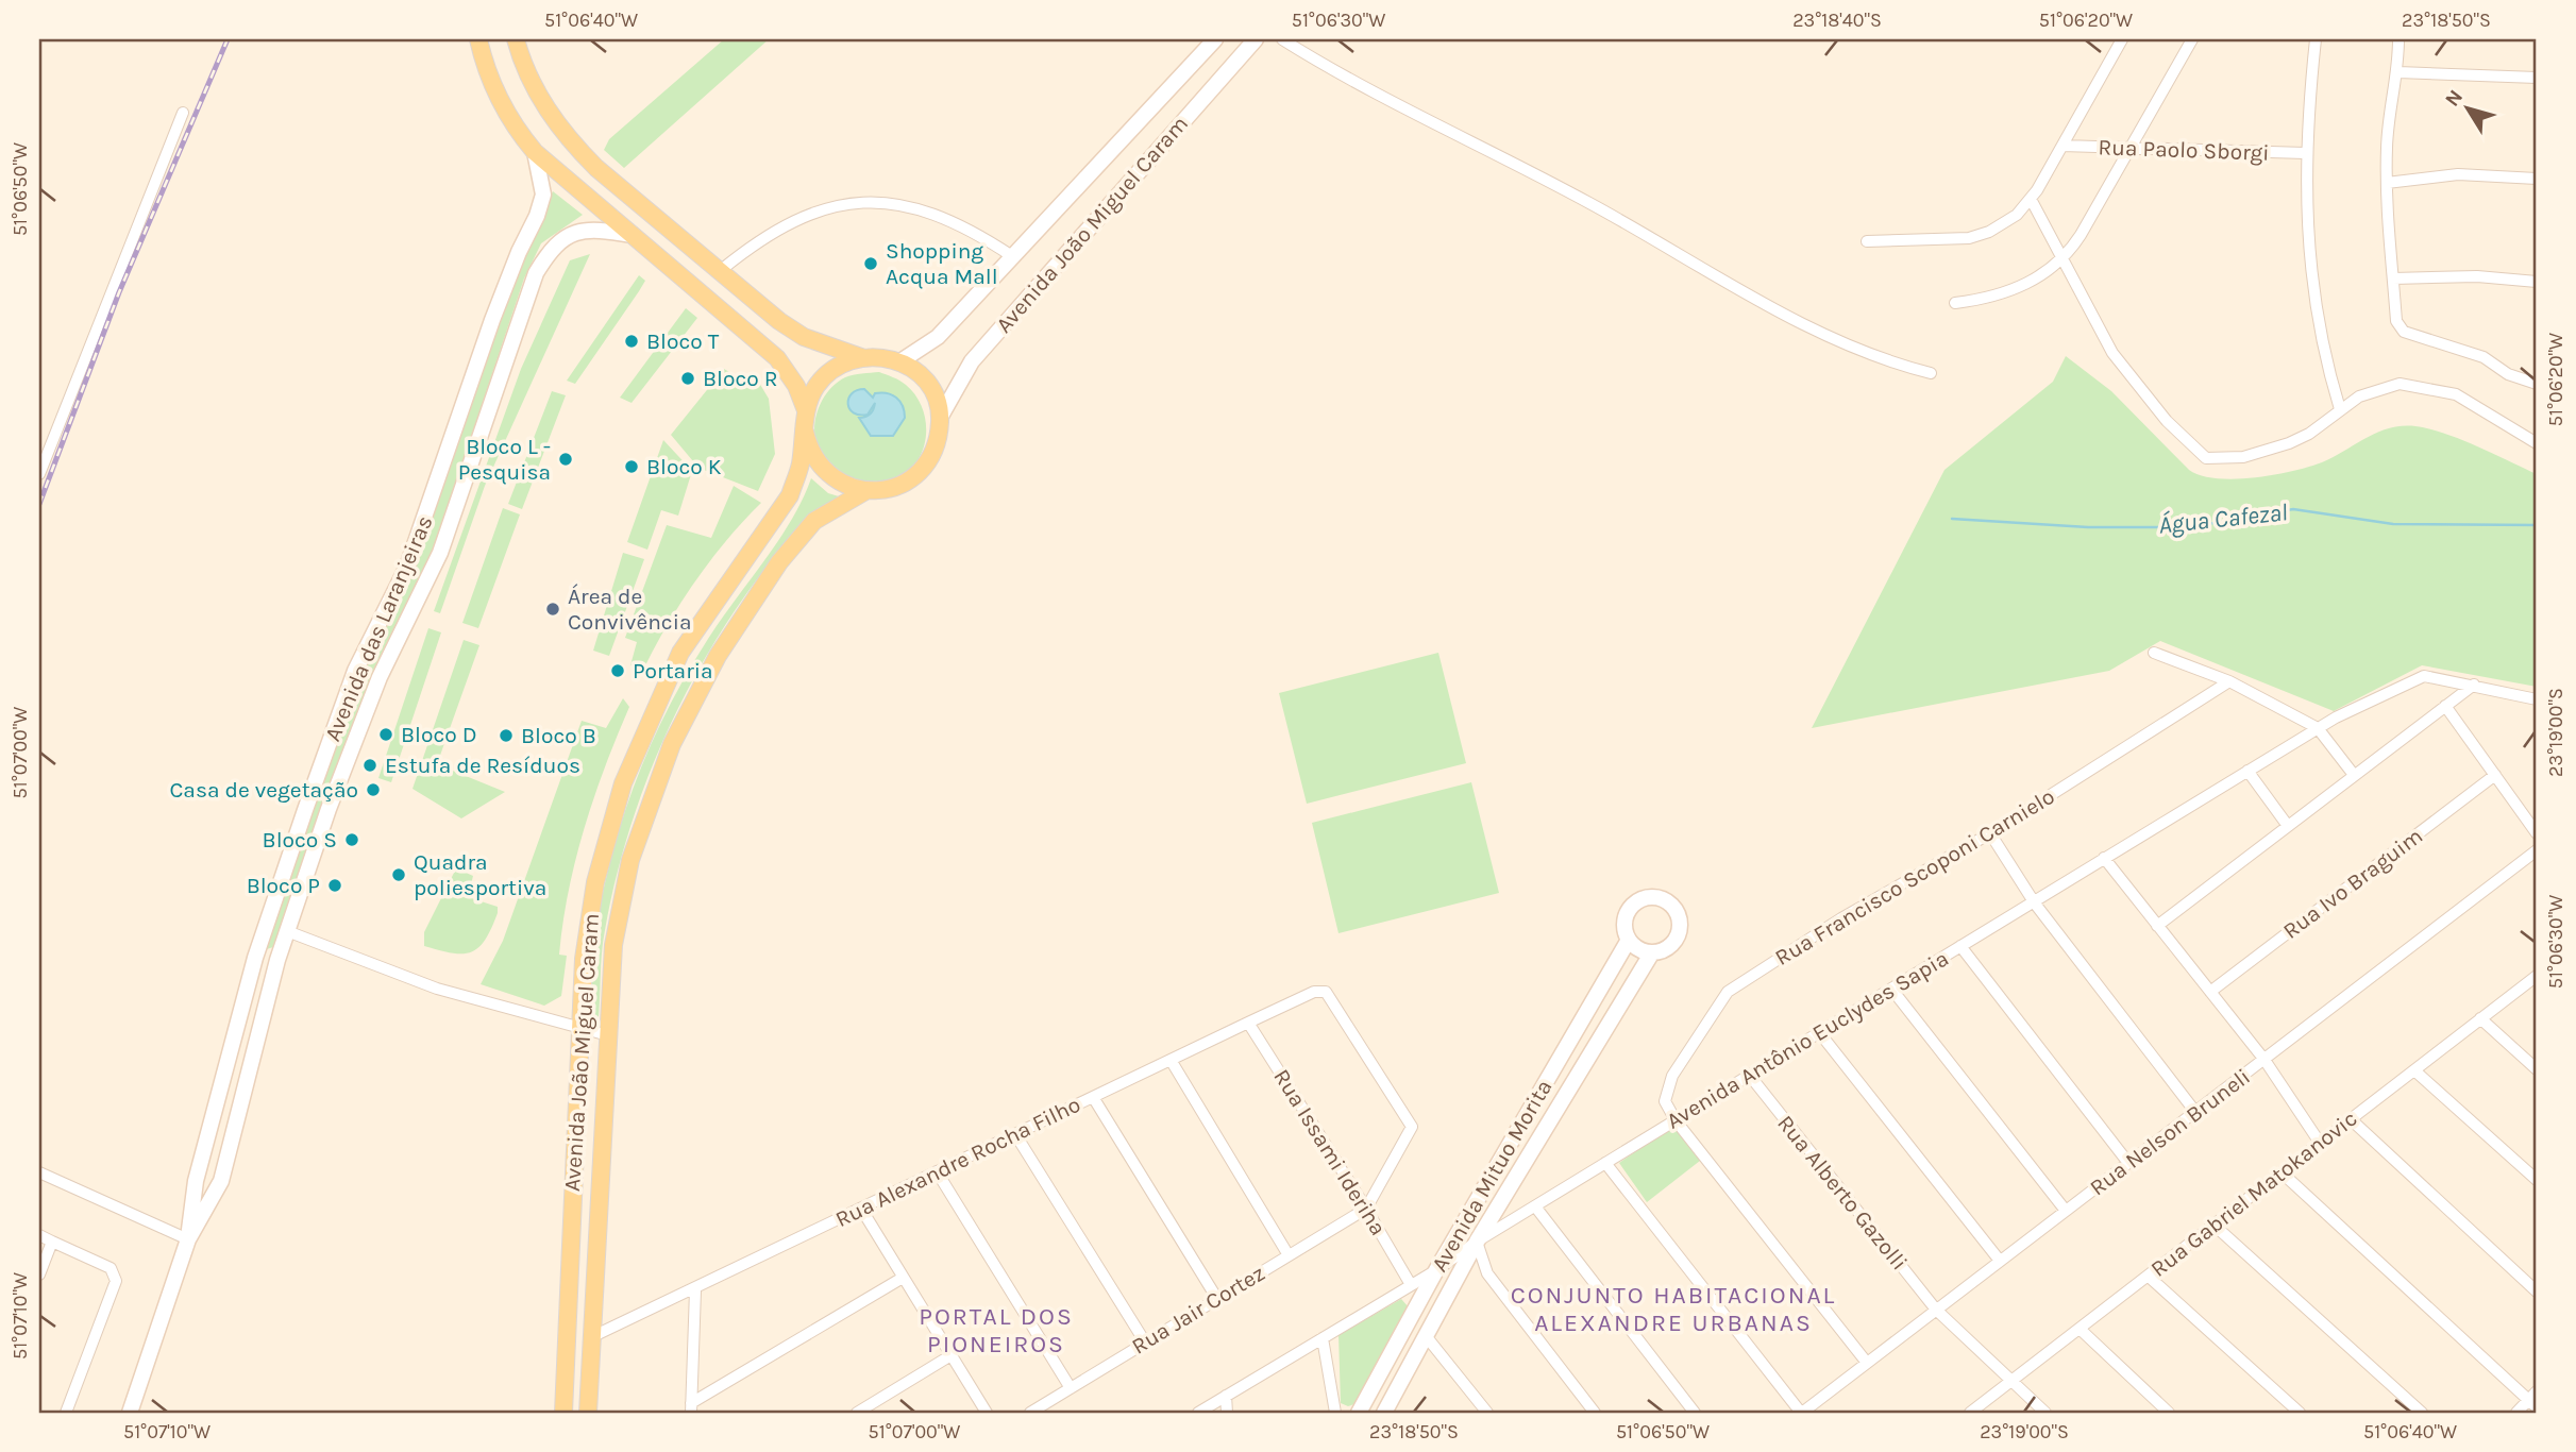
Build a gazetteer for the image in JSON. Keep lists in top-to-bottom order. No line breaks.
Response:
{"streets":{"main road":["Avenida João Miguel Caram"],"street":["Rua Paolo Sborgi","Avenida das Laranjeiras","Rua Francisco Scoponi Carnielo","Rua Ivo Braguim","Avenida Antônio Euclydes Sapia","Rua Nelson Bruneli","Rua Issami Ideriha","Rua Alexandre Rocha Filho","Avenida Mituo Morita","Rua Alberto Gazolli","Rua Gabriel Matokanovic","Rua Jair Cortez"]},"crossings":[["Avenida João Miguel Caram","Rua Alexandre Rocha Filho"],["Rua Francisco Scoponi Carnielo","Avenida Antônio Euclydes Sapia"],["Avenida Antônio Euclydes Sapia","Rua Issami Ideriha"],["Avenida Antônio Euclydes Sapia","Avenida Mituo Morita"],["Avenida Antônio Euclydes Sapia","Rua Alberto Gazolli"],["Rua Nelson Bruneli","Rua Alberto Gazolli"],["Rua Issami Ideriha","Rua Alexandre Rocha Filho"],["Rua Issami Ideriha","Rua Jair Cortez"],["Rua Alexandre Rocha Filho","Rua Jair Cortez"],["Rua Alberto Gazolli","Rua Gabriel Matokanovic"]],"districts":["CONJUNTO HABITACIONAL ALEXANDRE URBANAS","PORTAL DOS PIONEIROS"],"water":["Água Cafezal"],"places":["Shopping Acqua Mall","Bloco T","Bloco R","Bloco L - Pesquisa","Bloco K","Área de Convivência","Portaria","Bloco D","Bloco B","Estufa de Resíduos","Casa de vegetação","Bloco S","Quadra poliesportiva","Bloco P"],"north":"top left","coordinates":["51°06'40\"W","51°06'30\"W","23°18'40\"S","51°06'20\"W","23°18'50\"S","51°06'50\"W","23°19'00\"S","51°07'00\"W","51°07'10\"W"]}
